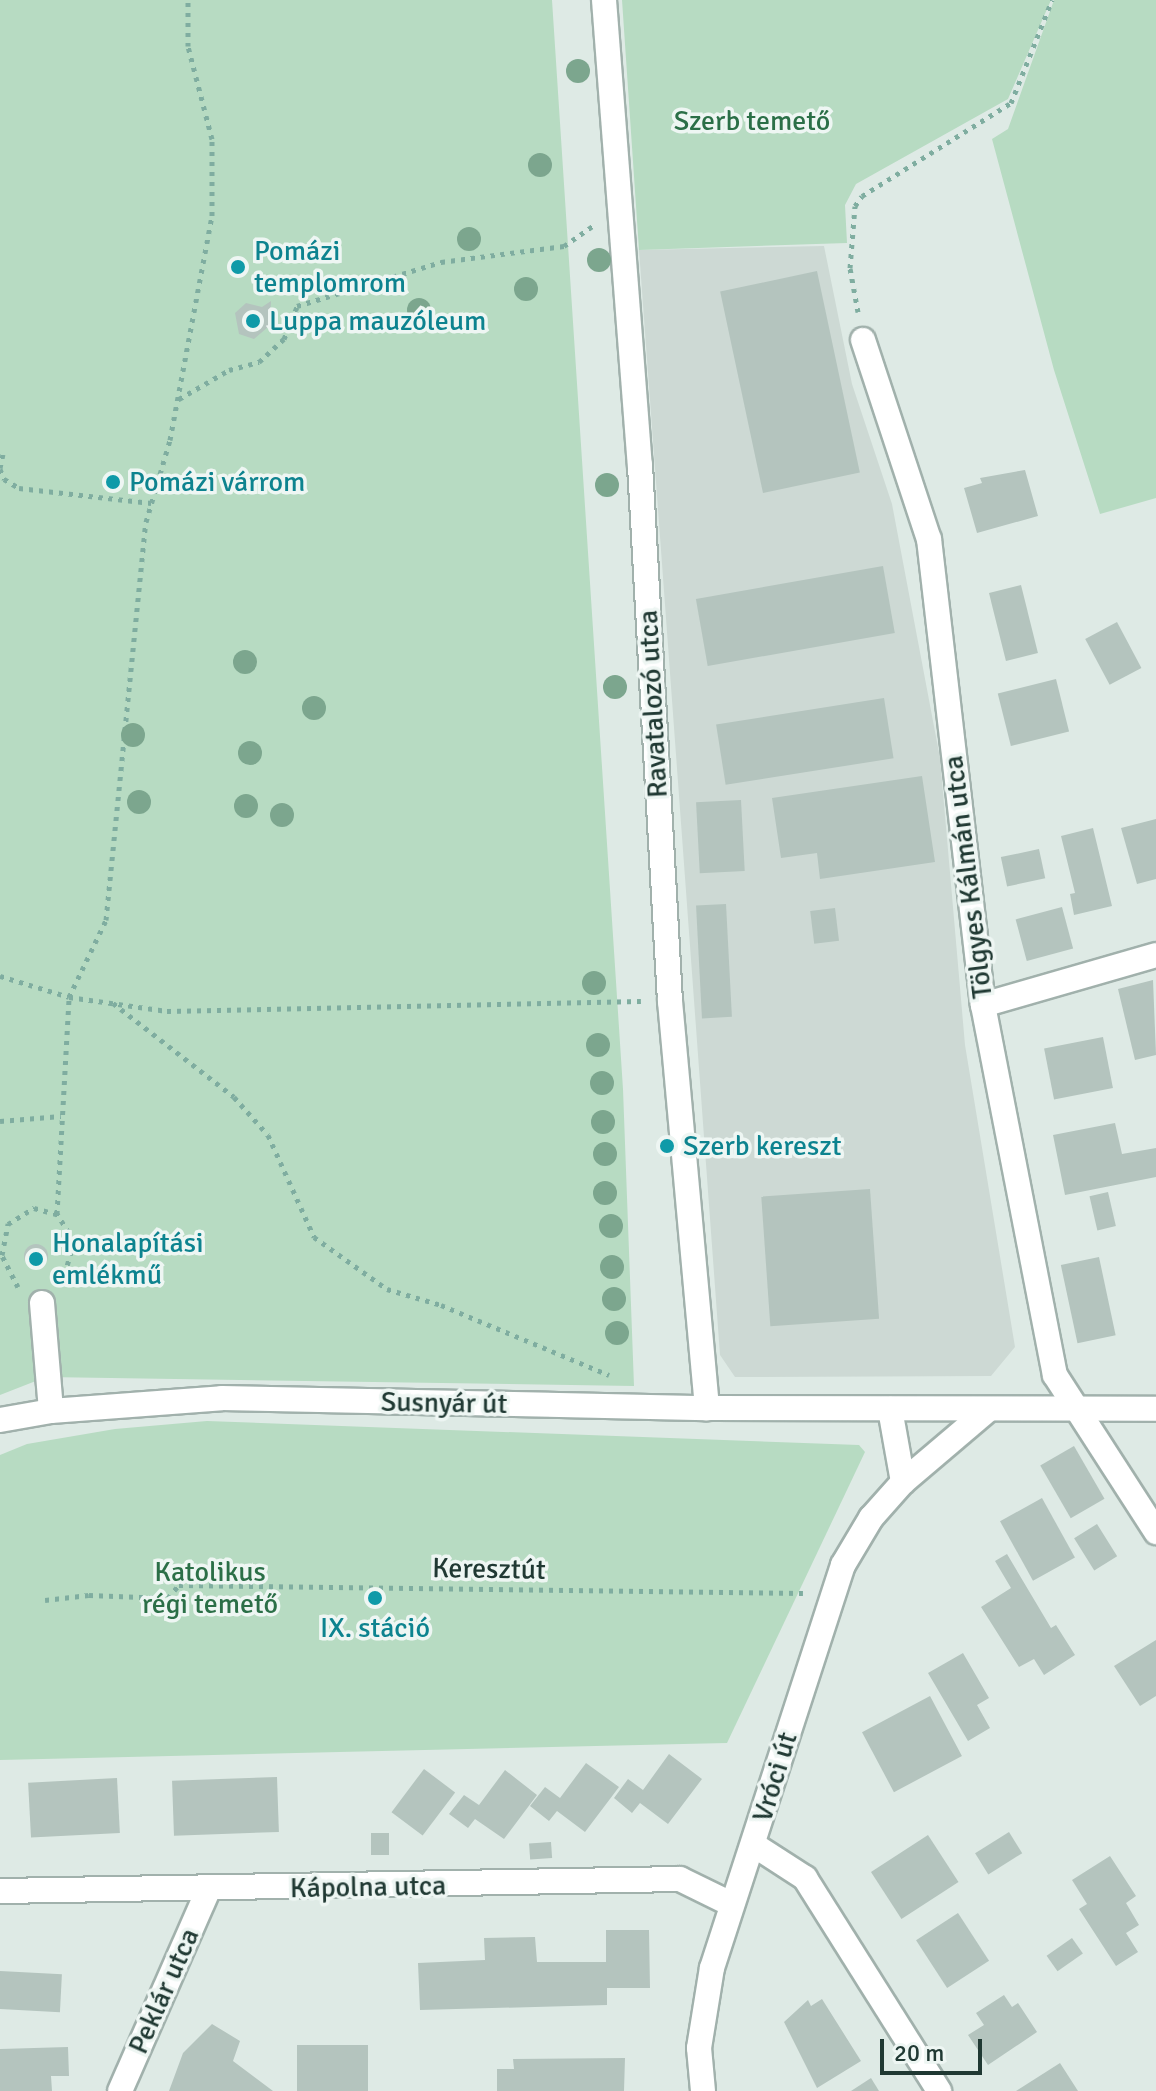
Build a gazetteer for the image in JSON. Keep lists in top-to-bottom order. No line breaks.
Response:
{"streets":{"street":["Ravatalozó utca","Tölgyes Kálmán utca","Susnyár út","Vróci út","Kápolna utca","Peklár utca"],"path":["Keresztút"]},"crossings":[["Ravatalozó utca","Susnyár út"],["Tölgyes Kálmán utca","Susnyár út"],["Susnyár út","Vróci út"],["Vróci út","Kápolna utca"],["Kápolna utca","Peklár utca"]],"parks":["Szerb temető","Katolikus régi temető"],"places":["Pomázi templomrom","Luppa mauzóleum","Pomázi várrom","Szerb kereszt","Honalapítási emlékmű","IX. stáció"],"scale_bar":"20 m"}
